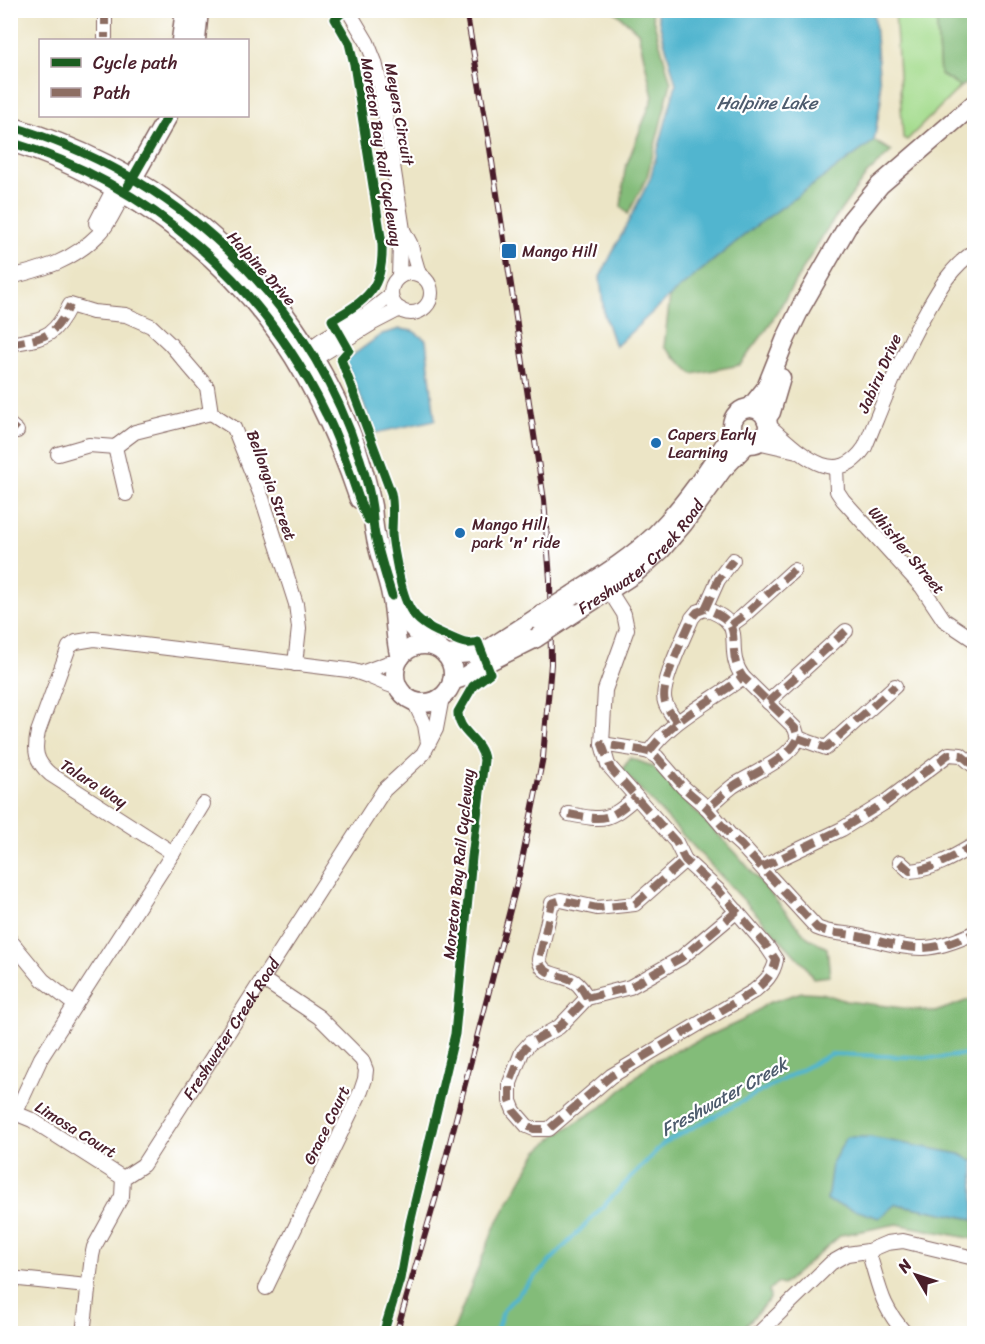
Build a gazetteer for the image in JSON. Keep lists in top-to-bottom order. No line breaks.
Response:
{"streets":{"main road":["Halpine Drive","Freshwater Creek Road"],"street":["Meyers Circuit","Jabiru Drive","Bellongia Street","Whistler Street","Talara Way","Grace Court","Limosa Court"],"cycle path":["Moreton Bay Rail Cycleway"]},"crossings":[["Halpine Drive","Freshwater Creek Road"],["Halpine Drive","Talara Way"],["Jabiru Drive","Whistler Street"],["Bellongia Street","Talara Way"],["Freshwater Creek Road","Talara Way"],["Freshwater Creek Road","Grace Court"],["Freshwater Creek Road","Limosa Court"]],"water":["Halpine Lake","Freshwater Creek"],"places":{"transit":["Mango Hill"],"other":["Capers Early Learning","Mango Hill park 'n' ride"]},"legend":["Cycle path","Path"],"north":"top left"}
